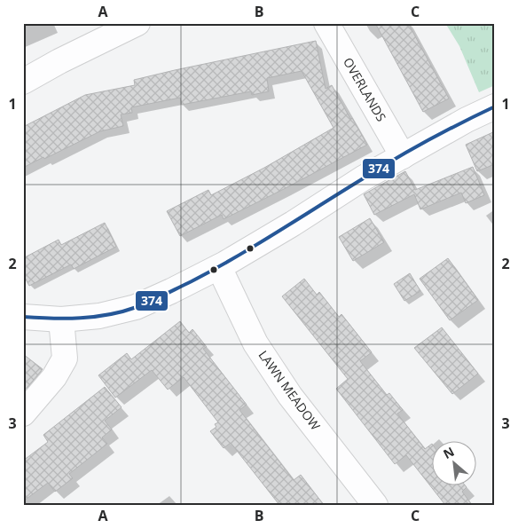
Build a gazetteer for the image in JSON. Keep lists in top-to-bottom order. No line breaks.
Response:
{"streets":{"street":["OVERLANDS","LAWN MEADOW"]},"lines":["transit line 374"],"north":"top left","grid":{"columns":["A","B","C"],"rows":["1","2","3"]}}
